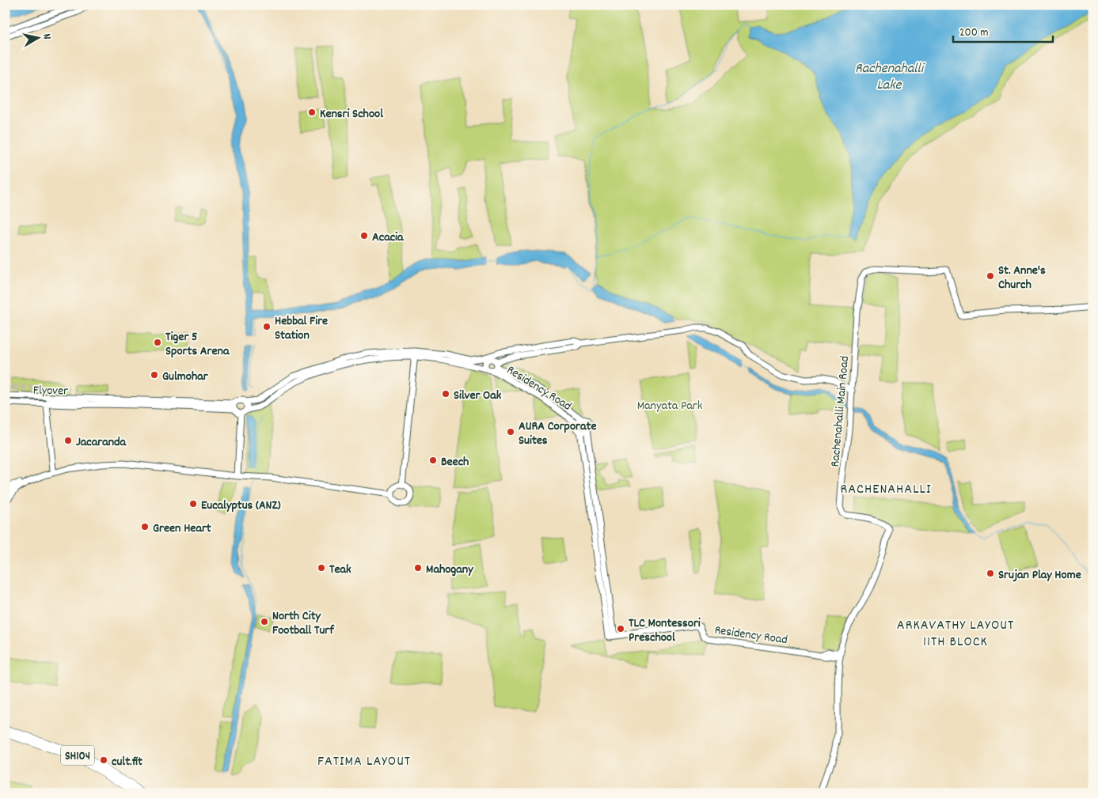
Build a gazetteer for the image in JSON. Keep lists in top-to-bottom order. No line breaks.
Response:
{"streets":{"main road":["SH104"],"street":["Residency Road","Rachenahalli Main Road"]},"crossings":[["Residency Road","Rachenahalli Main Road"]],"districts":["RACHENAHALLI","ARKAVATHY LAYOUT 11TH BLOCK","FATIMA LAYOUT"],"water":["Rachenahalli Lake"],"parks":["Manyata Park"],"places":["Kensri School","Acacia","St. Anne's Church","Hebbal Fire Station","Tiger 5 Sports Arena","Gulmohar","Silver Oak","AURA Corporate Suites","Jacaranda","Beech","Eucalyptus (ANZ)","Green Heart","Teak","Mahogany","Srujan Play Home","North City Football Turf","TLC Montessori Preschool","cult.fit"],"scale_bar":"200 m","north":"right"}
